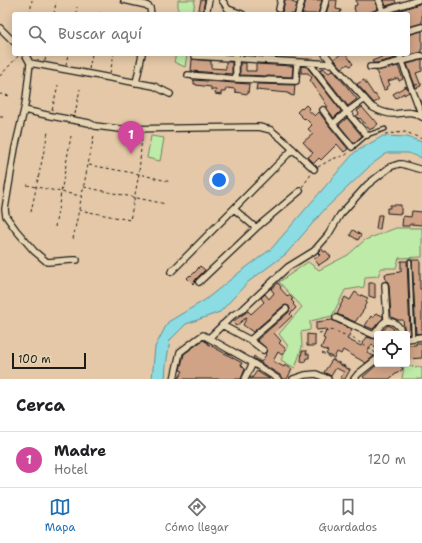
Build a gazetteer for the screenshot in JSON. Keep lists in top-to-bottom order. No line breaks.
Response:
{"scale_bar":"100 m","page":{"search":"Buscar aquí","pins":"1","scale":"100 m","heading":"Cerca","list":[{"mark":"1","name":"Madre","note":"Hotel","value":"120 m"}],"nav":["Mapa","Cómo llegar","Guardados"]}}
